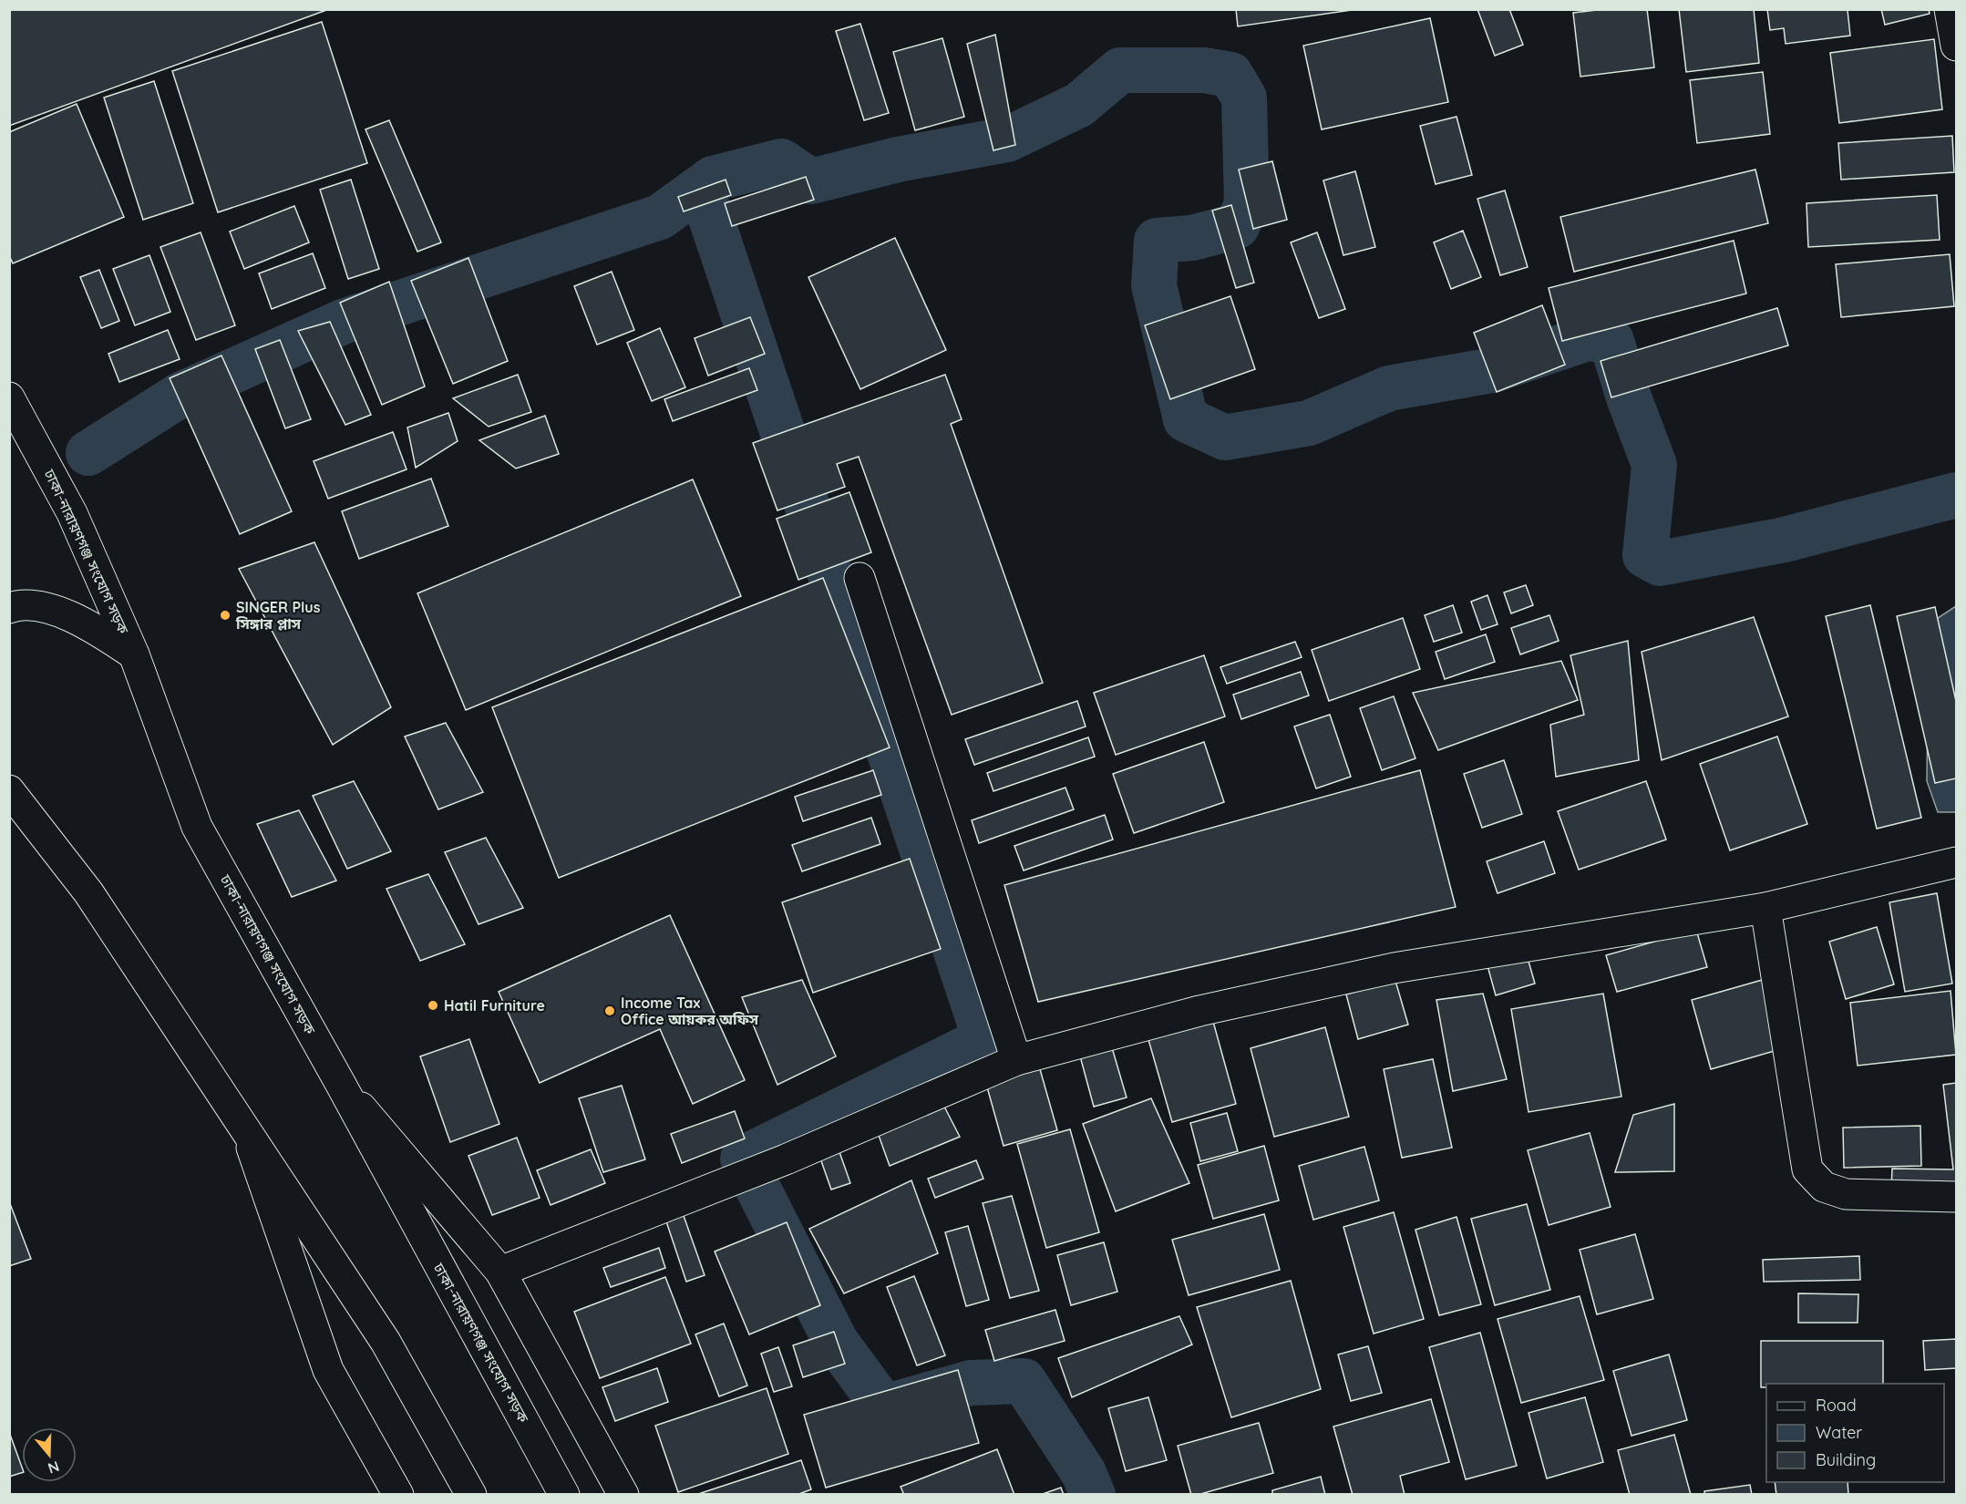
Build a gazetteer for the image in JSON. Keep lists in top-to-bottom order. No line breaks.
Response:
{"streets":{"street":["ঢাকা-নারায়ণগঞ্জ সংযোগ সড়ক"]},"places":["SINGER Plus সিঙ্গার প্লাস","Hatil Furniture","Income Tax Office আয়কর অফিস"],"legend":["Road","Water","Building"],"north":"bottom"}
